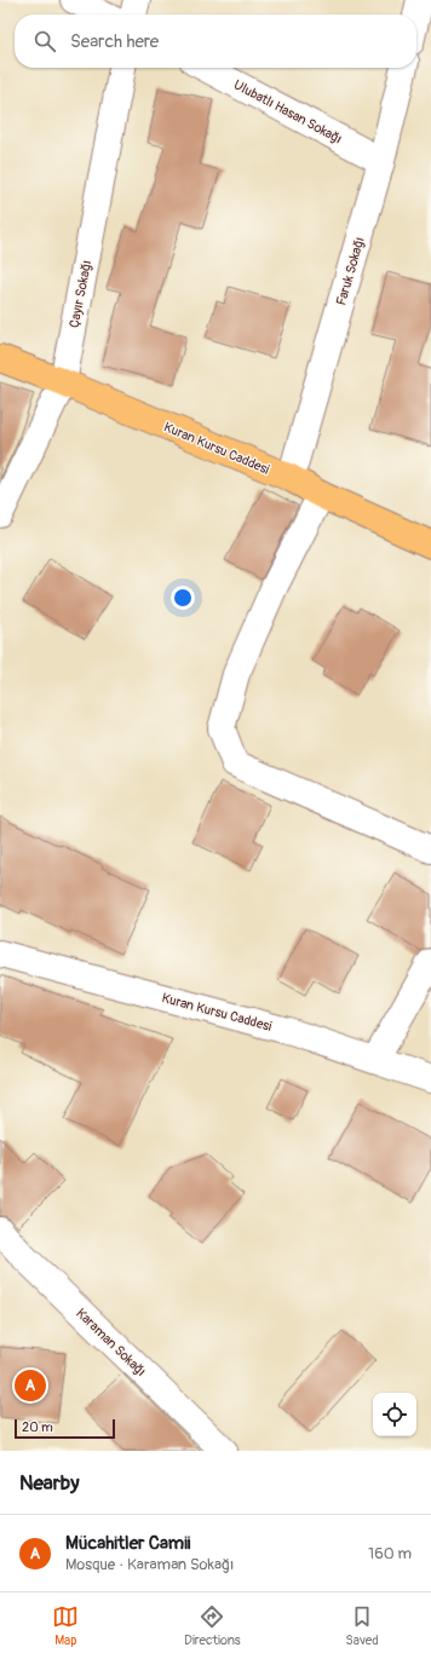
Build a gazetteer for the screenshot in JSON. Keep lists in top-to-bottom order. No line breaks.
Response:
{"streets":{"main road":["Kuran Kursu Caddesi"],"street":["Ulubatlı Hasan Sokağı","Faruk Sokağı","Çayır Sokağı","Karaman Sokağı"]},"crossings":[["Ulubatlı Hasan Sokağı","Faruk Sokağı"],["Faruk Sokağı","Kuran Kursu Caddesi"],["Çayır Sokağı","Kuran Kursu Caddesi"]],"scale_bar":"20 m","page":{"search":"Search here","pins":"A","scale":"20 m","heading":"Nearby","list":[{"mark":"A","name":"Mücahitler Camii","note":"Mosque · Karaman Sokağı","value":"160 m"}],"nav":["Map","Directions","Saved"]}}
